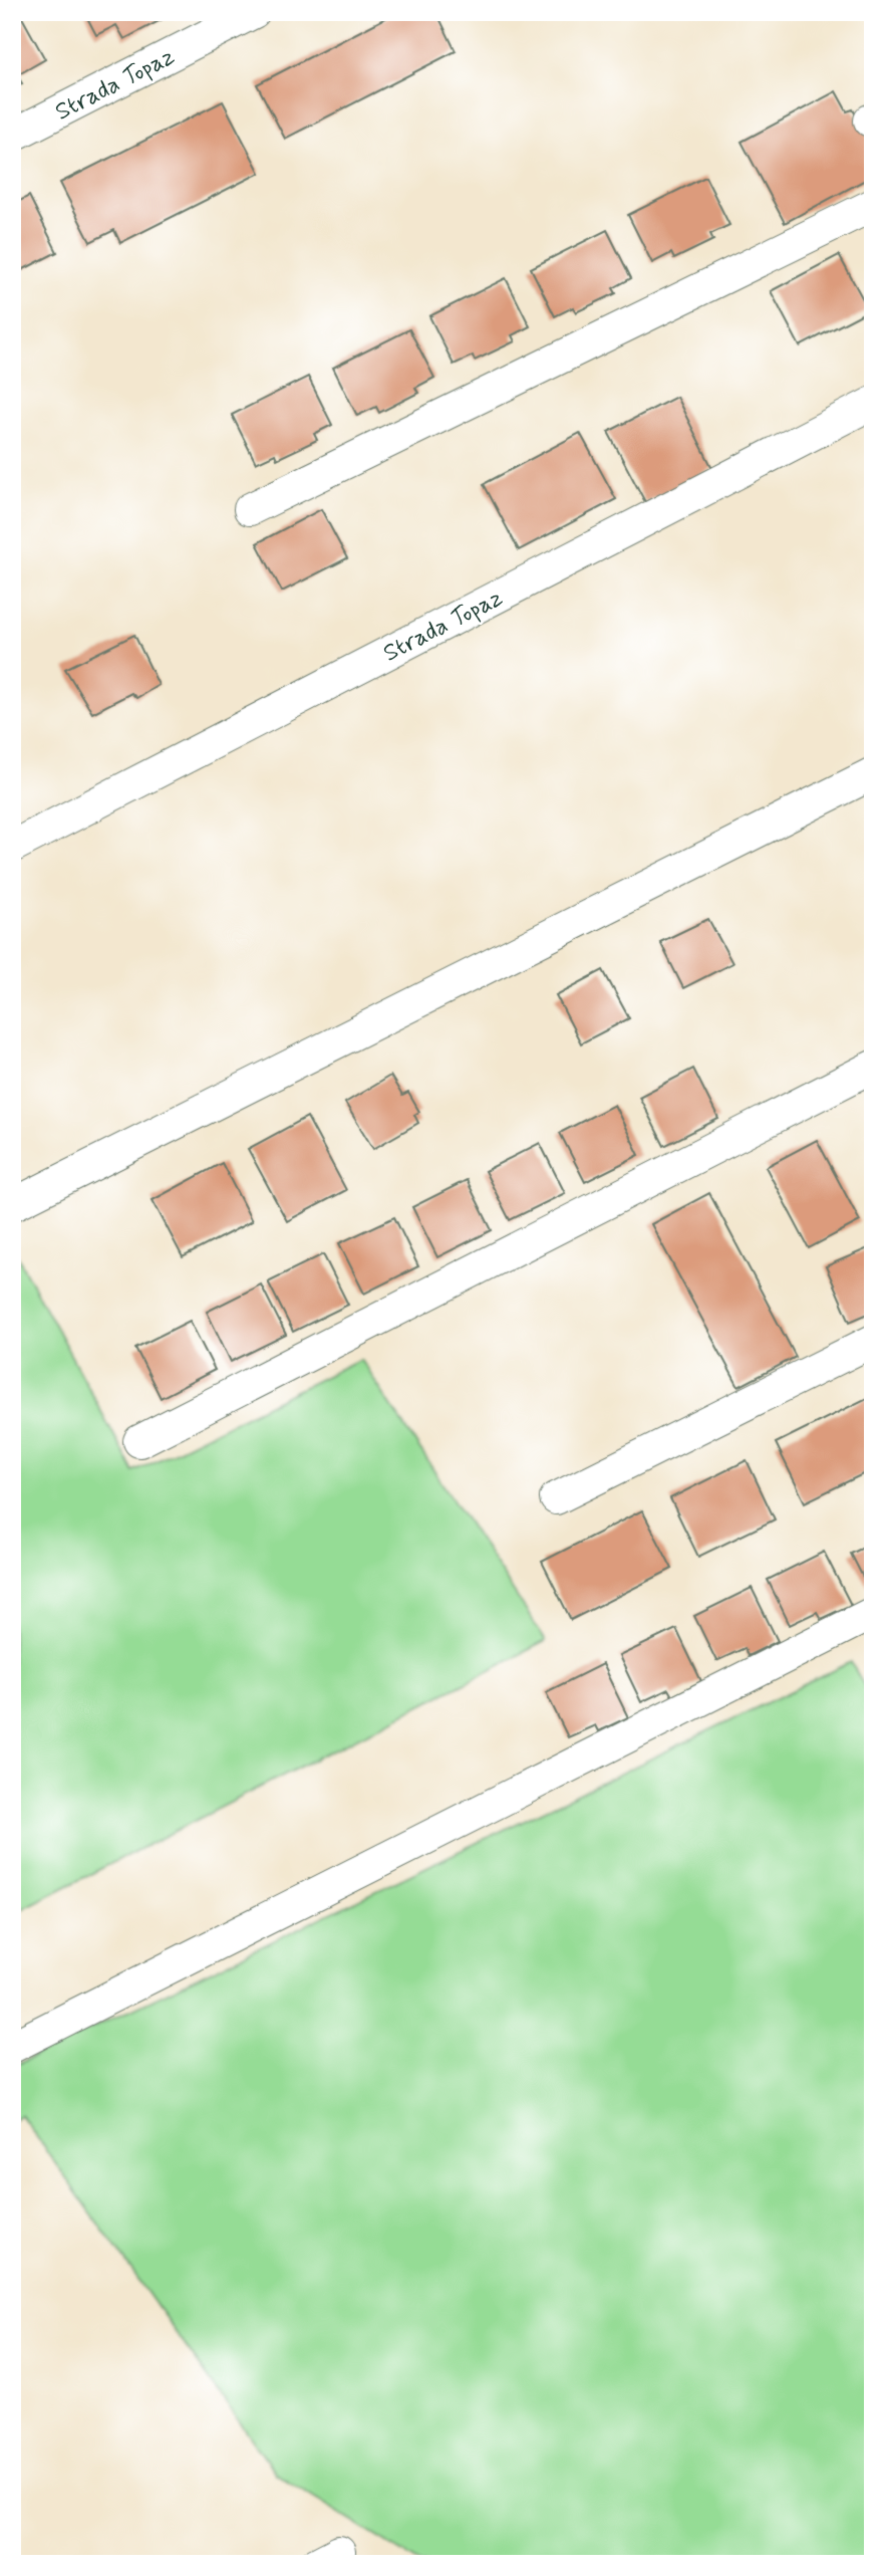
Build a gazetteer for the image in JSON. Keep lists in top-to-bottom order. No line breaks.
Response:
{"streets":{"street":["Strada Topaz"]}}
